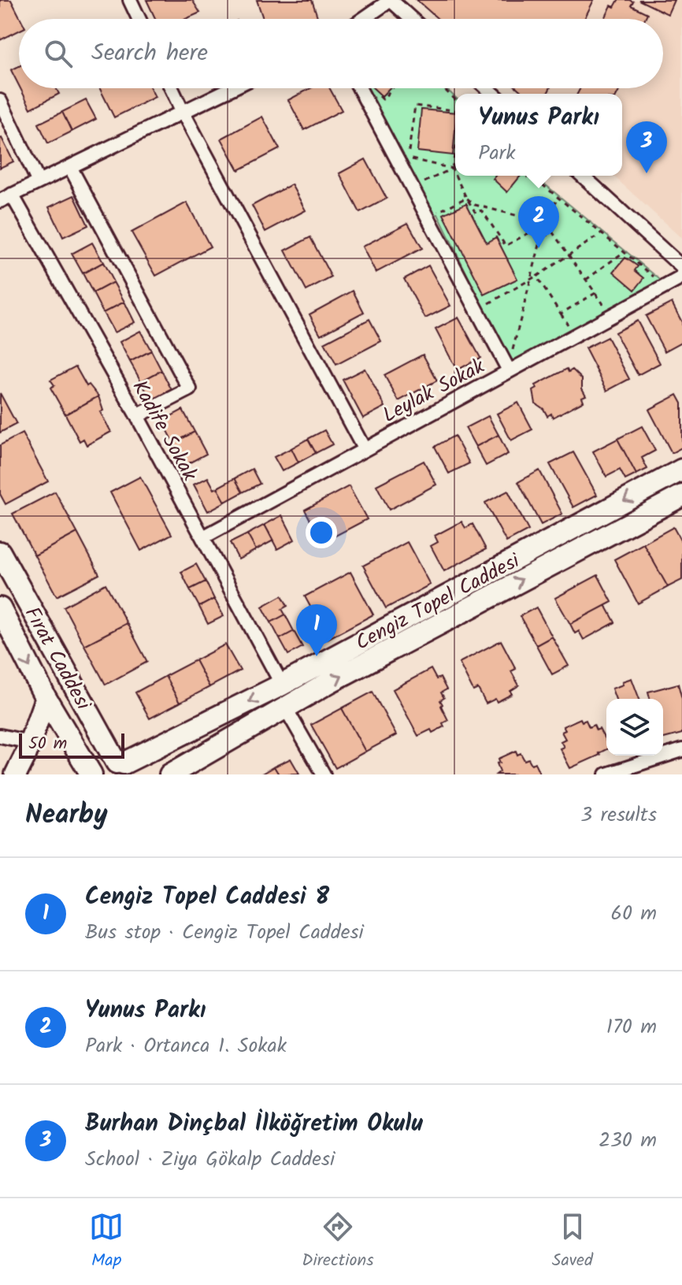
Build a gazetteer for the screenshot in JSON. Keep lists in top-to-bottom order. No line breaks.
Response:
{"streets":{"main road":["Cengiz Topel Caddesi","Fırat Caddesi"],"street":["Leylak Sokak","Kadife Sokak"]},"crossings":[["Leylak Sokak","Kadife Sokak"],["Kadife Sokak","Cengiz Topel Caddesi"],["Cengiz Topel Caddesi","Fırat Caddesi"]],"scale_bar":"50 m","page":{"search":"Search here","popup":["Yunus Parkı","Park"],"pins":["3","2","1"],"scale":"50 m","heading":["Nearby","3 results"],"list":[{"mark":"1","name":"Cengiz Topel Caddesi 8","note":"Bus stop · Cengiz Topel Caddesi","value":"60 m"},{"mark":"2","name":"Yunus Parkı","note":"Park · Ortanca 1. Sokak","value":"170 m"},{"mark":"3","name":"Burhan Dinçbal İlköğretim Okulu","note":"School · Ziya Gökalp Caddesi","value":"230 m"}],"nav":["Map","Directions","Saved"]}}
